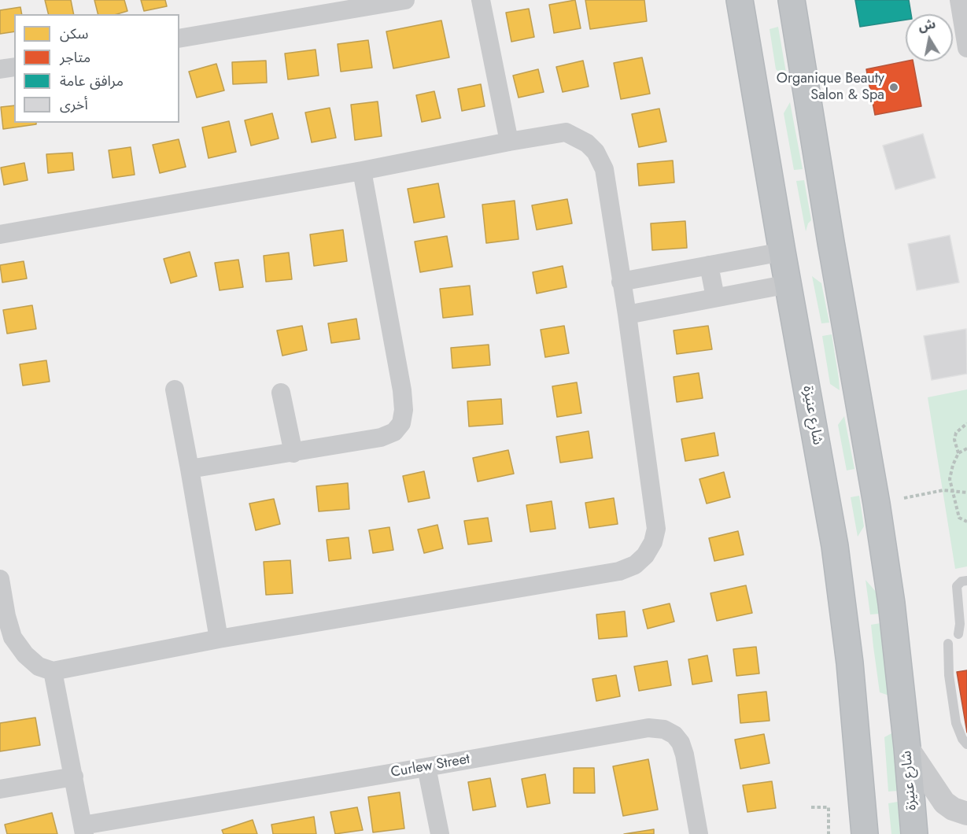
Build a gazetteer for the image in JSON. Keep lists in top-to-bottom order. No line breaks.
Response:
{"streets":{"highway":["شارع عنيزة"],"street":["Curlew Street"]},"places":["Organique Beauty Salon & Spa"],"legend":["سكن","متاجر","مرافق عامة","أخرى"],"north":"top"}
